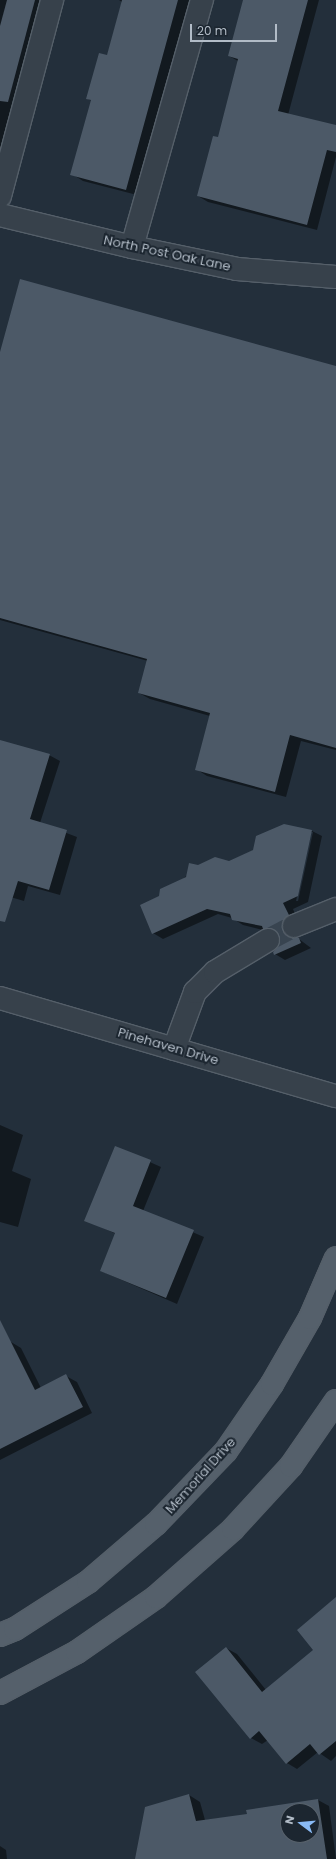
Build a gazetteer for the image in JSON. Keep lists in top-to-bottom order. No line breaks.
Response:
{"streets":{"main road":["Memorial Drive"],"street":["North Post Oak Lane","Pinehaven Drive"]},"scale_bar":"20 m","north":"left"}
